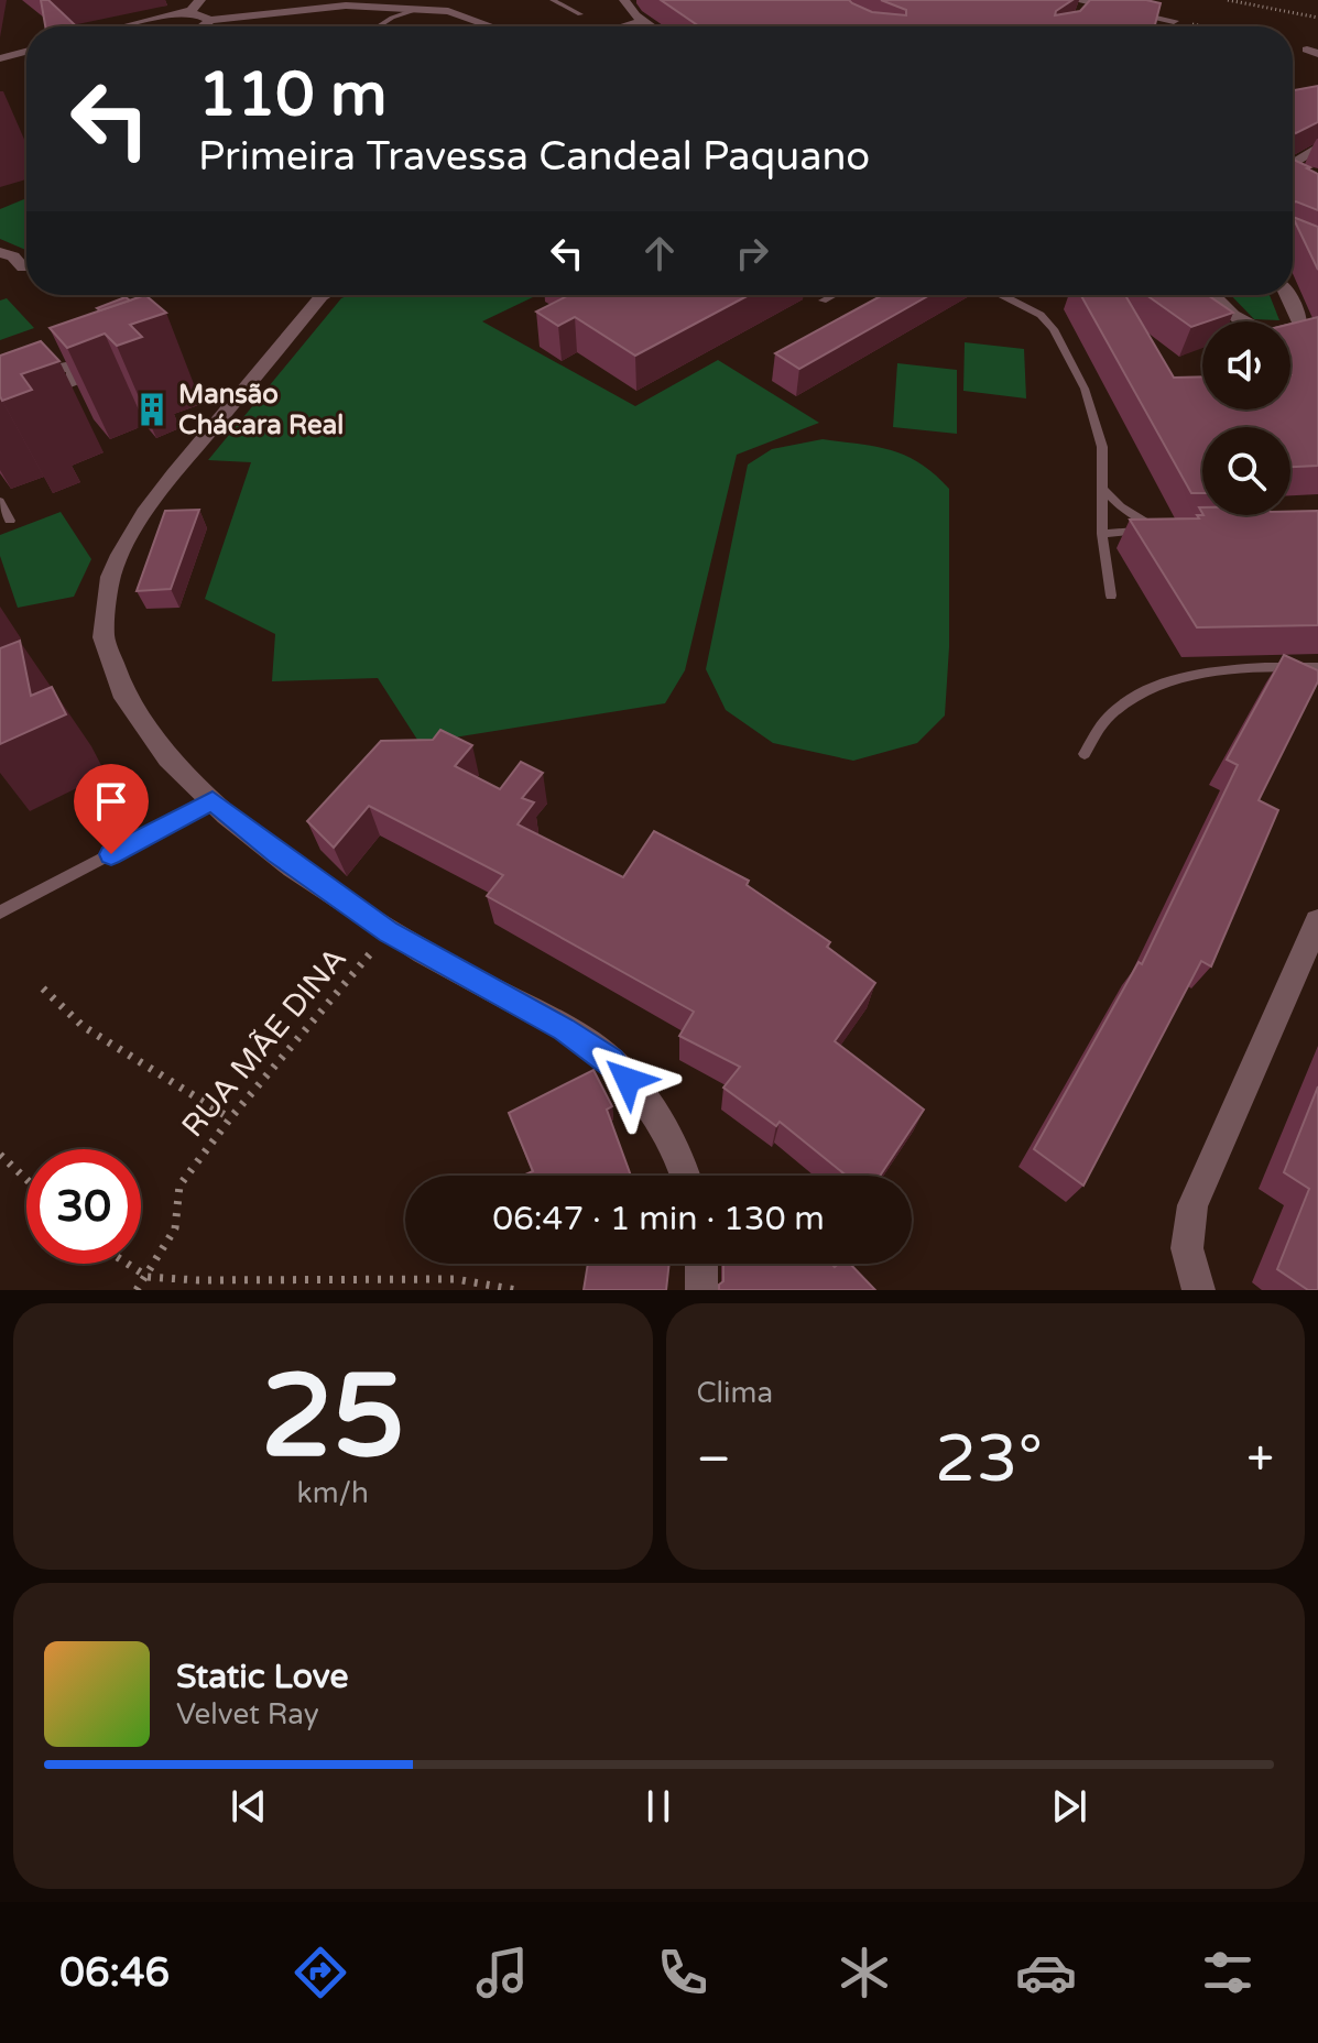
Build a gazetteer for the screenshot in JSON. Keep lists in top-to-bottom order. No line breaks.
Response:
{"streets":{"path":["RUA MÃE DINA"]},"places":{"building":["Mansão Chácara Real"]},"page":{"turn":["110 m","Primeira Travessa Candeal Paquano"],"limit":"30","trip":"06:47 · 1 min · 130 m","tile":[["25","km/h"],"Clima"],"heat":["−","23°","+"],"song":["Static Love","Velvet Ray"],"tabs":"06:46"}}
